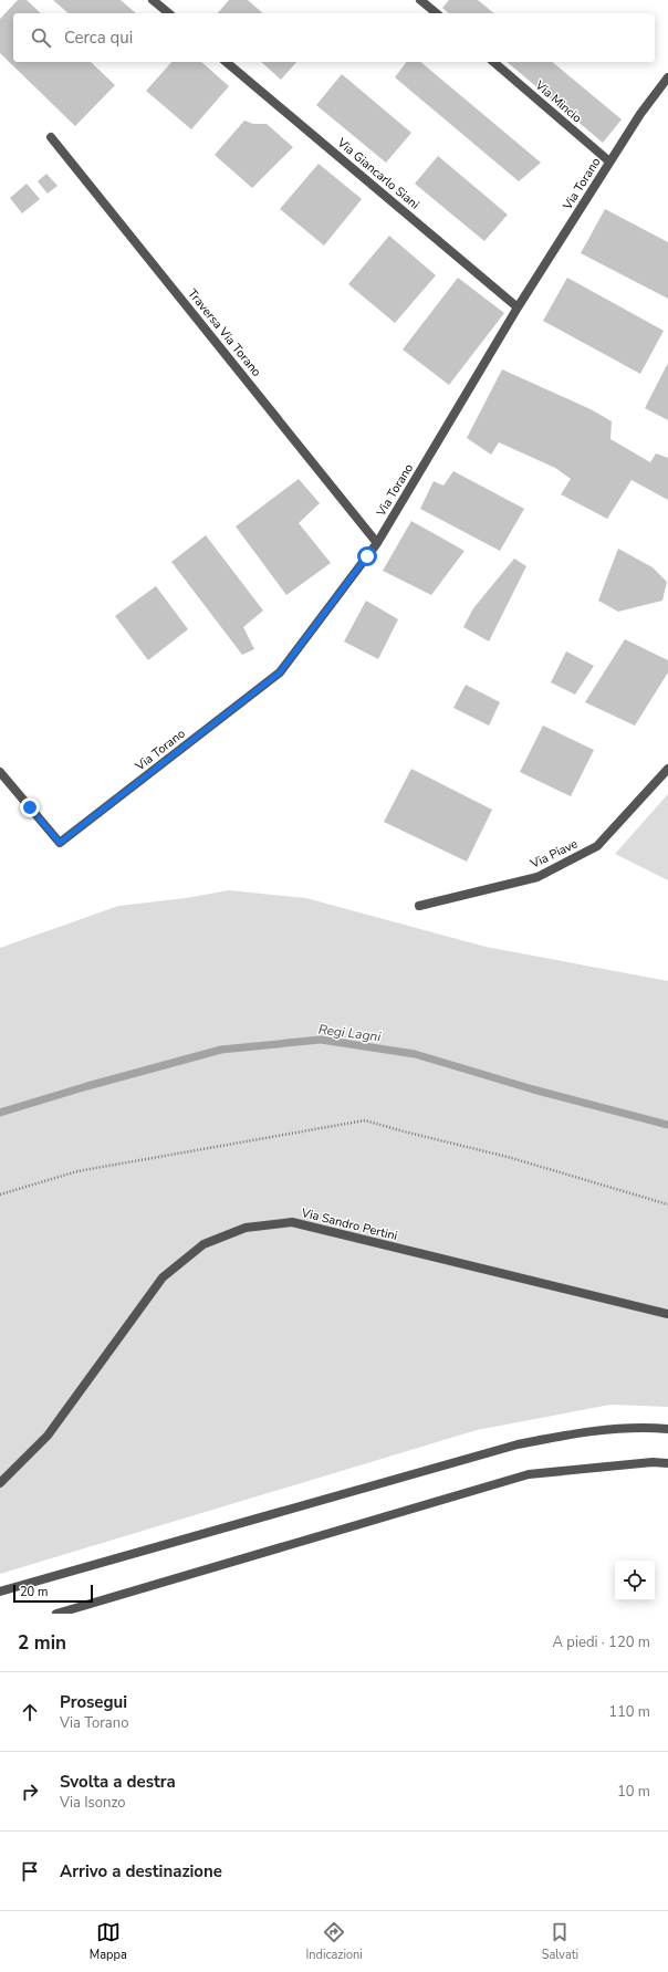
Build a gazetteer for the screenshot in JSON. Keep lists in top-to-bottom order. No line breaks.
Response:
{"streets":{"street":["Via Mincio","Via Giancarlo Siani","Via Torano","Traversa Via Torano","Via Piave","Via Sandro Pertini"]},"crossings":[["Via Mincio","Via Torano"],["Via Giancarlo Siani","Via Torano"],["Via Torano","Traversa Via Torano"]],"water":["Regi Lagni"],"scale_bar":"20 m","page":{"search":"Cerca qui","scale":"20 m","heading":["2 min","A piedi · 120 m"],"list":[["Prosegui","Via Torano","110 m"],["Svolta a destra","Via Isonzo","10 m"],"Arrivo a destinazione"],"nav":["Mappa","Indicazioni","Salvati"]}}
